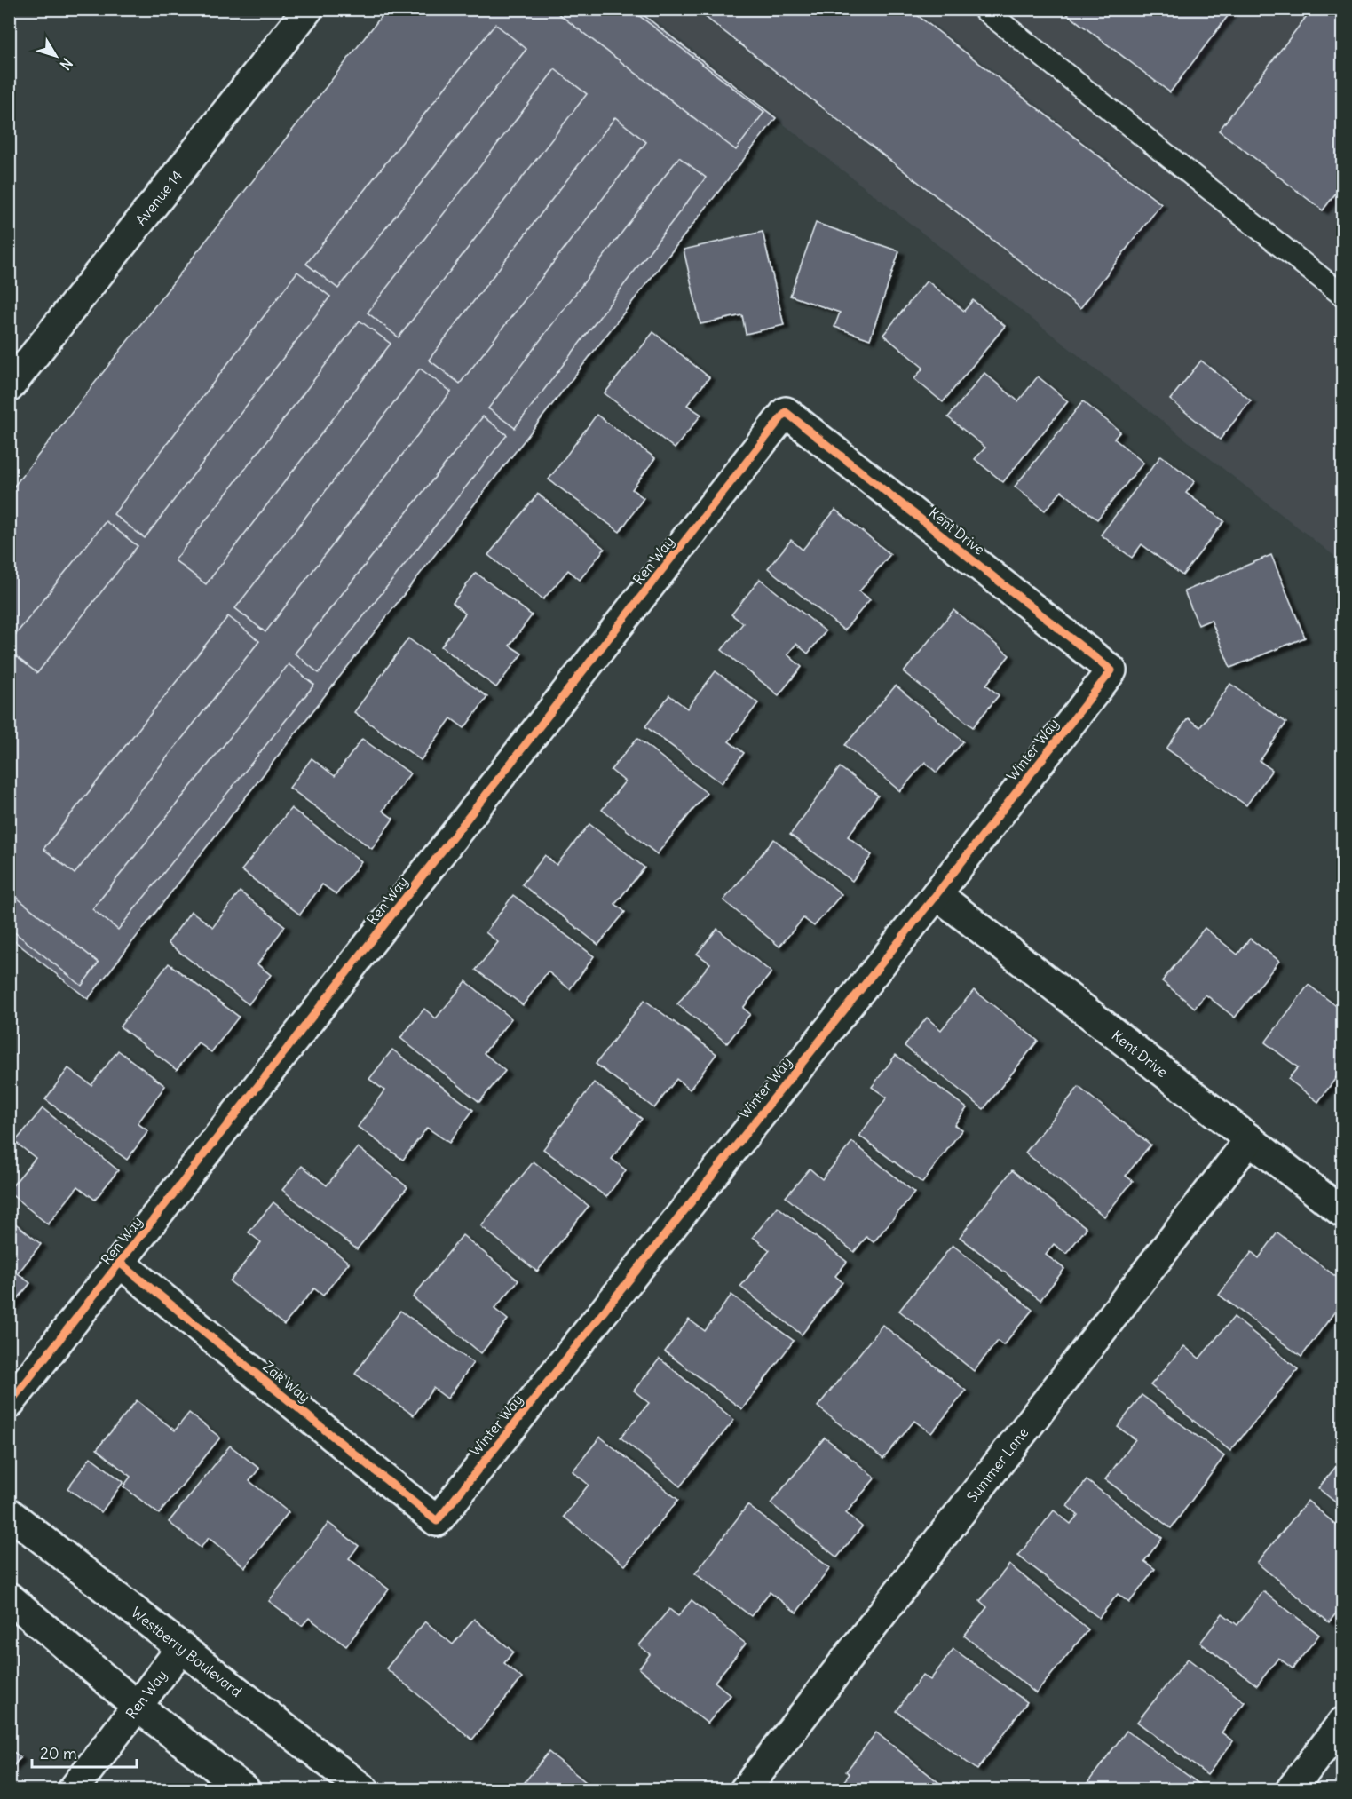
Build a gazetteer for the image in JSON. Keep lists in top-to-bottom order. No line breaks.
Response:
{"streets":{"street":["Avenue 14","Kent Drive","Ren Way","Winter Way","Zak Way","Summer Lane","Westberry Boulevard"]},"crossings":[["Kent Drive","Ren Way"],["Kent Drive","Winter Way"],["Kent Drive","Summer Lane"],["Ren Way","Zak Way"],["Ren Way","Westberry Boulevard"],["Winter Way","Zak Way"]],"scale_bar":"20 m","north":"bottom right"}
